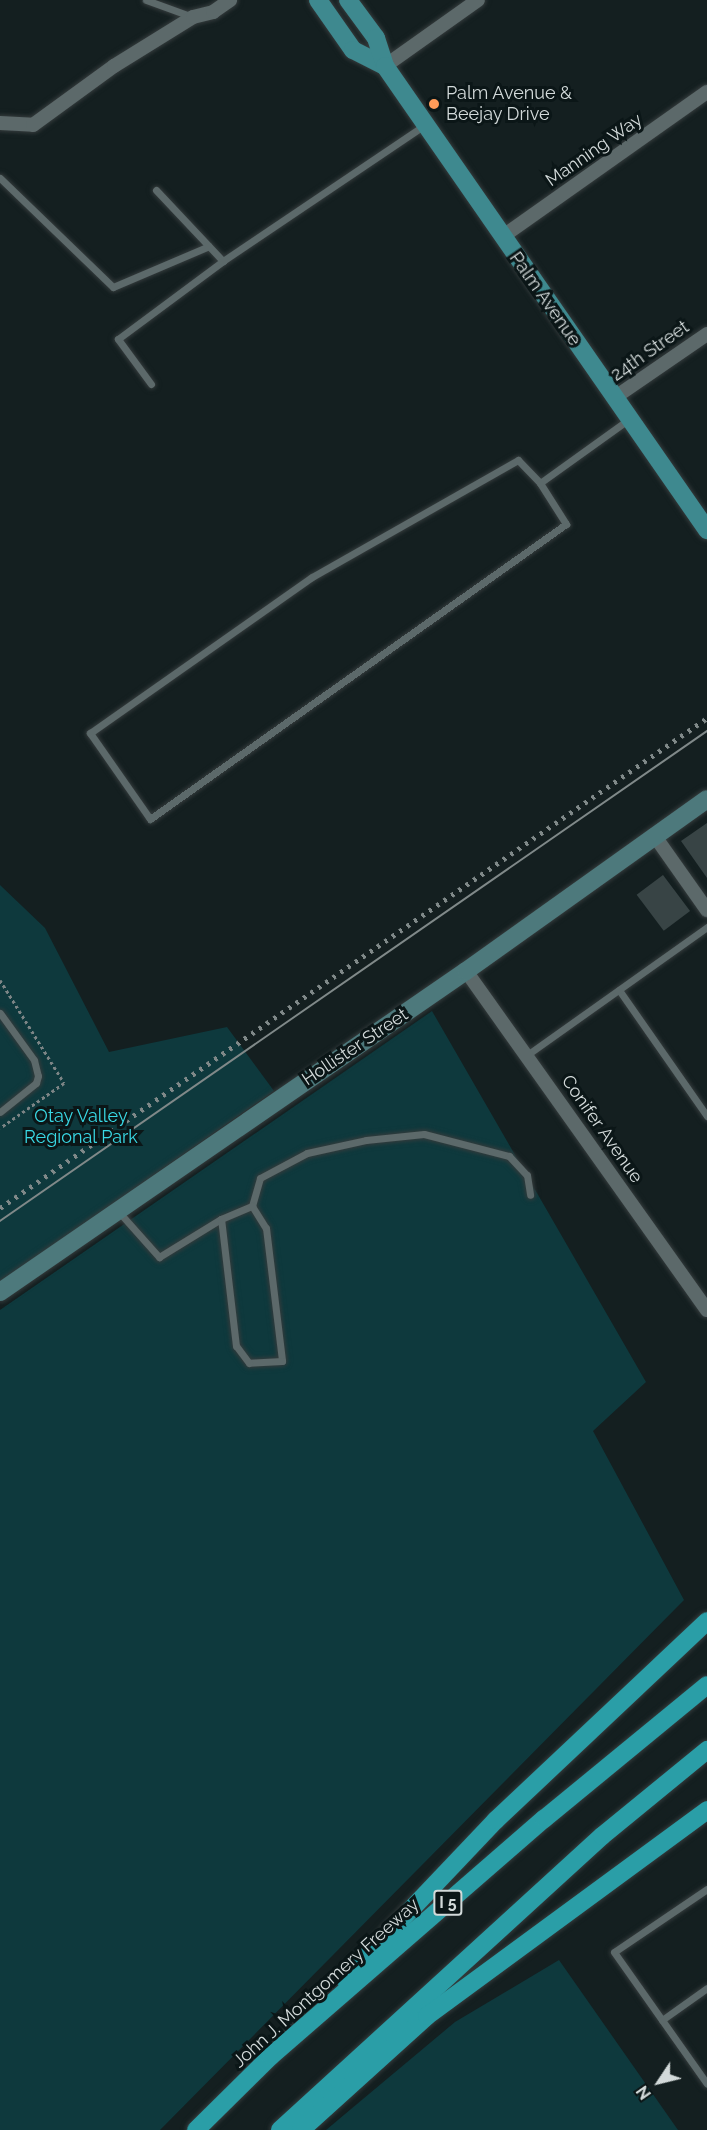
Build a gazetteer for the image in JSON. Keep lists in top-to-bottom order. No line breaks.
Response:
{"streets":{"highway":["I 5","John J. Montgomery Freeway"],"main road":["Palm Avenue","Hollister Street"],"street":["Manning Way","24th Street","Conifer Avenue"]},"crossings":[["Manning Way","Palm Avenue"],["Palm Avenue","24th Street"],["Hollister Street","Conifer Avenue"]],"parks":["Otay Valley Regional Park"],"places":["Palm Avenue & Beejay Drive"],"north":"bottom left"}
